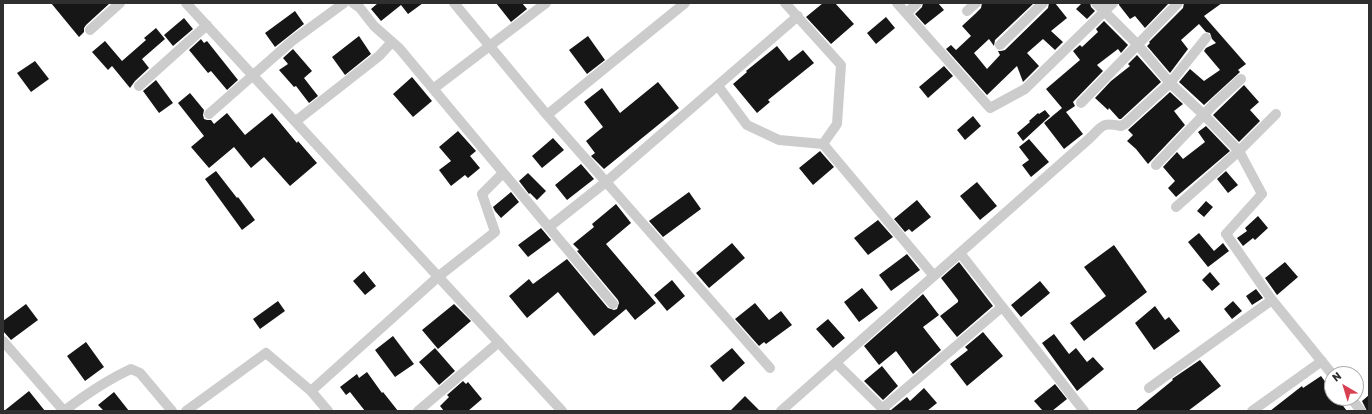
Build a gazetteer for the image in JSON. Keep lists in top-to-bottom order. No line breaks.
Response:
{"north":"top left"}
